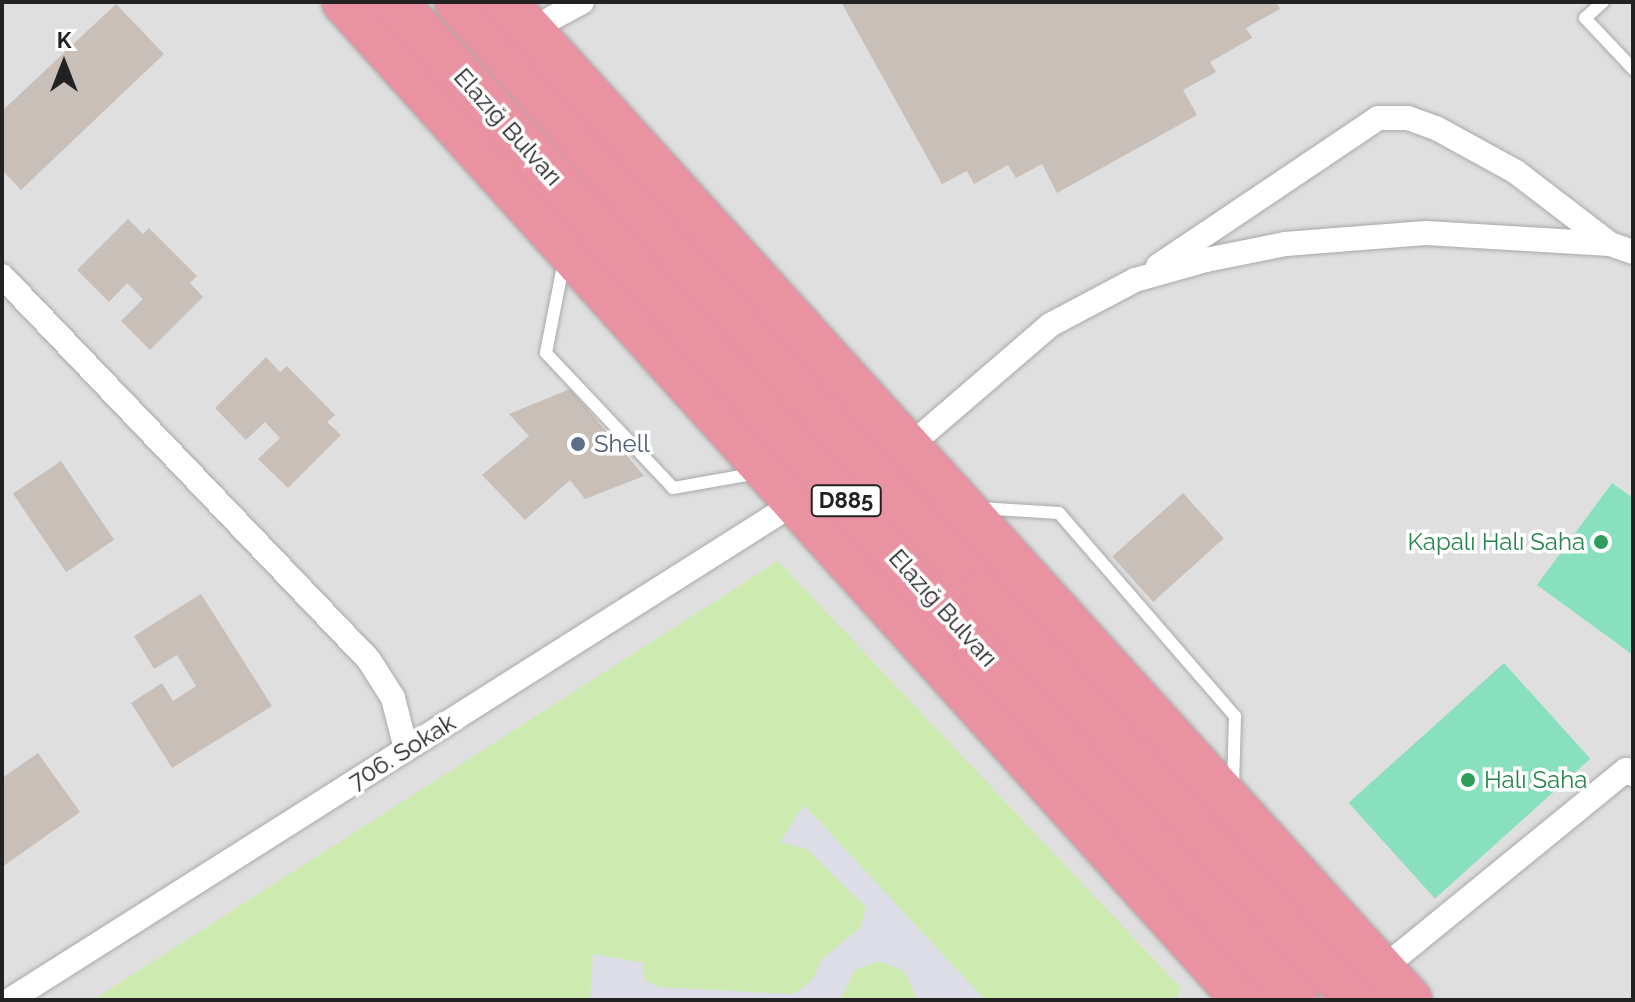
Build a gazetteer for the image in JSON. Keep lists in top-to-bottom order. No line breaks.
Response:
{"streets":{"highway":["Elazığ Bulvarı","D885"],"street":["706. Sokak"]},"places":["Shell","Kapalı Halı Saha","Halı Saha"],"north":"top"}
